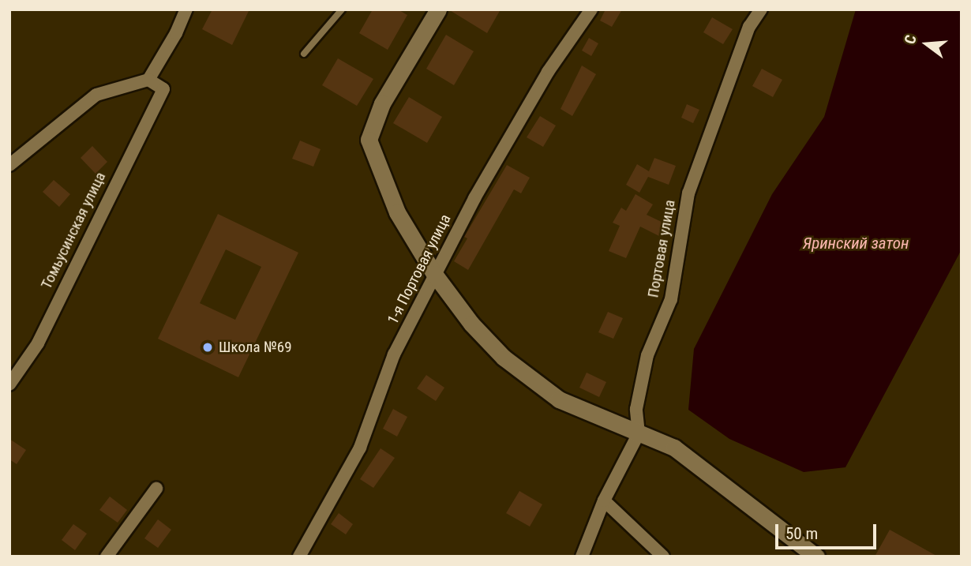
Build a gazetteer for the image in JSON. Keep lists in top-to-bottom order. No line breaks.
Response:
{"streets":{"street":["Томьусинская улица","Портовая улица","1-я Портовая улица"]},"water":["Яринский затон"],"places":["Школа №69"],"scale_bar":"50 m","north":"left"}
